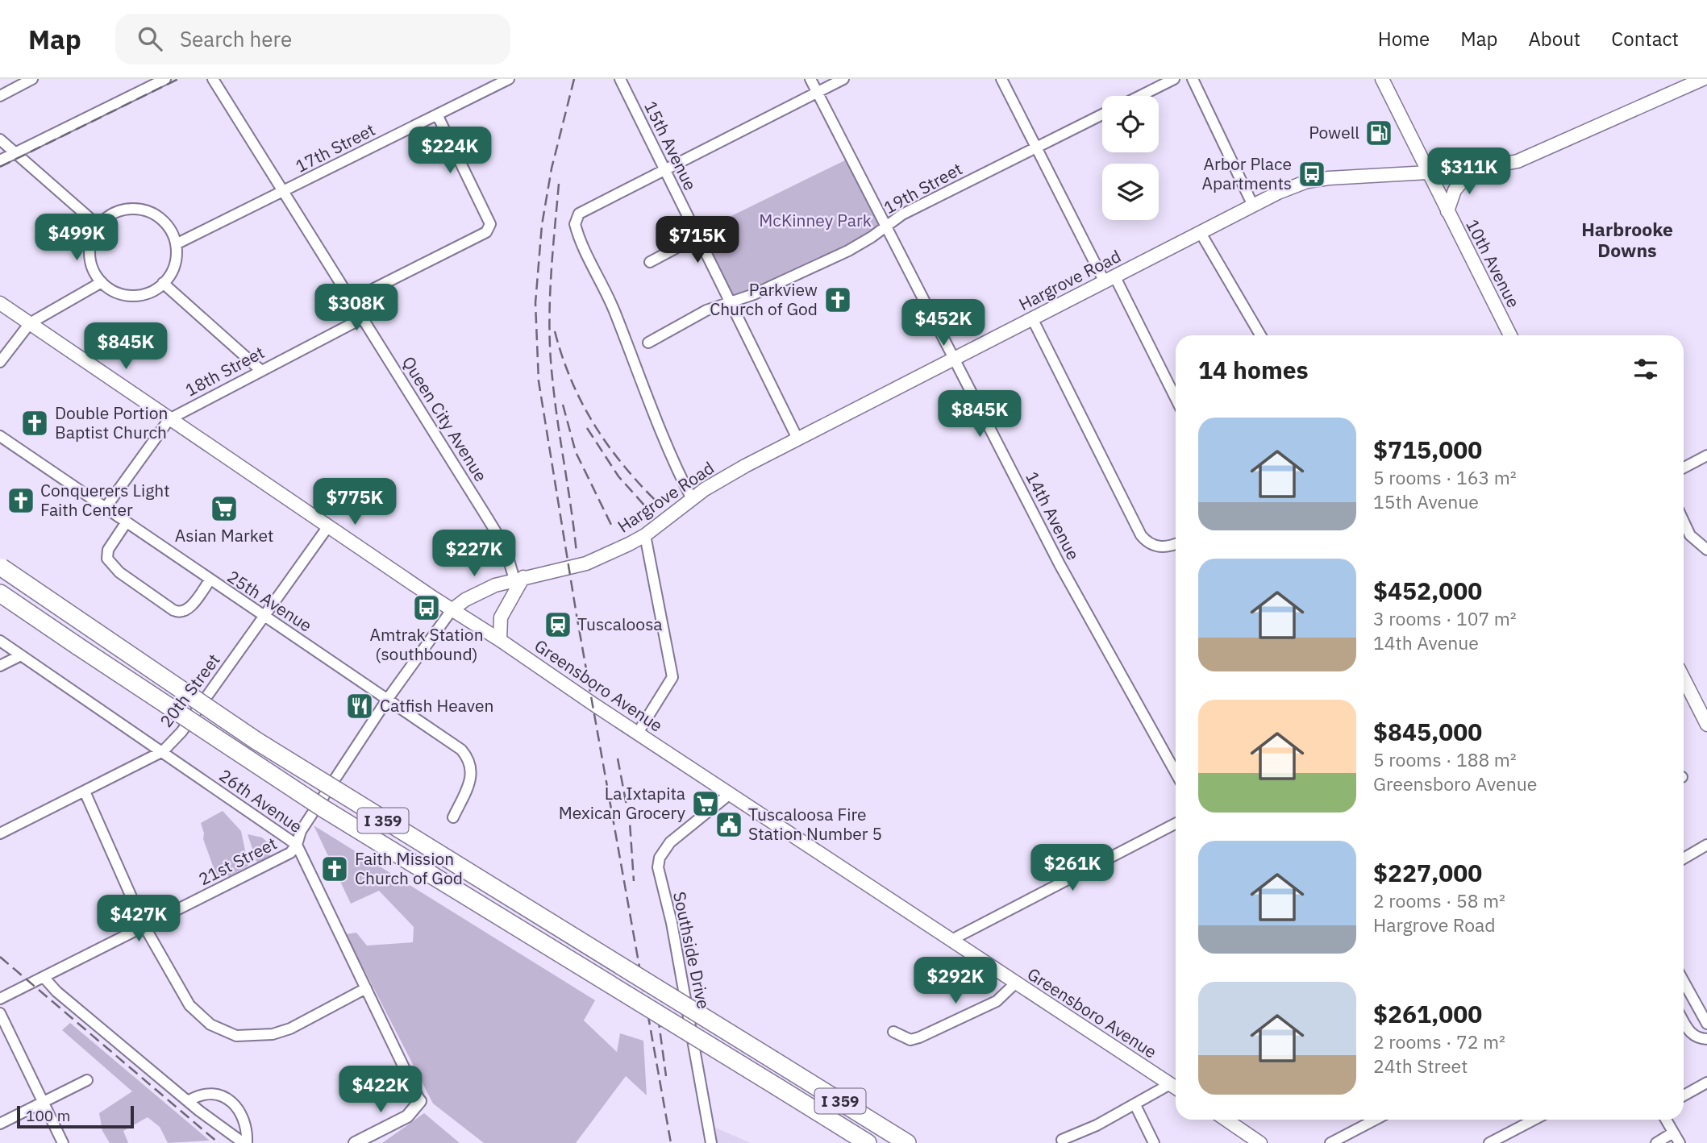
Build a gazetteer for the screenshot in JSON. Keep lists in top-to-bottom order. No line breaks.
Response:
{"streets":{"highway":["I 359"],"main road":["10th Avenue","Hargrove Road","Greensboro Avenue"],"street":["15th Avenue","17th Street","19th Street","18th Street","Queen City Avenue","14th Avenue","25th Avenue","20th Street","26th Avenue","21st Street","Southside Drive"]},"crossings":[["15th Avenue","19th Street"],["15th Avenue","Hargrove Road"],["17th Street","Queen City Avenue"],["19th Street","14th Avenue"],["10th Avenue","Hargrove Road"],["Hargrove Road","Queen City Avenue"],["Hargrove Road","14th Avenue"],["Hargrove Road","Greensboro Avenue"],["Hargrove Road","21st Street"],["18th Street","Queen City Avenue"],["18th Street","25th Avenue"],["18th Street","Greensboro Avenue"],["25th Avenue","20th Street"],["25th Avenue","21st Street"],["Greensboro Avenue","20th Street"],["Greensboro Avenue","21st Street"],["Greensboro Avenue","Southside Drive"],["20th Street","26th Avenue"],["26th Avenue","21st Street"]],"districts":["Harbrooke Downs"],"parks":["McKinney Park"],"places":{"fuel station":["Powell"],"bus stop":["Arbor Place Apartments","Amtrak Station (southbound)"],"church":["Parkview Church of God","Double Portion Baptist Church","Conquerers Light Faith Center","Faith Mission Church of God"],"supermarket":["Asian Market","La Ixtapita Mexican Grocery"],"station":["Tuscaloosa"],"restaurant":["Catfish Heaven"],"public building":["Tuscaloosa Fire Station Number 5"]},"scale_bar":"100 m","page":{"header":"Map","search":"Search here","nav":["Home","Map","About","Contact"],"price":["$224K","$311K","$499K","$715K","$308K","$452K","$845K","$845K","$775K","$227K","$261K","$427K","$292K","$422K"],"heading":"14 homes","list":[{"name":"$715,000","note":"5 rooms · 163 m² · 15th Avenue"},{"name":"$452,000","note":"3 rooms · 107 m² · 14th Avenue"},{"name":"$845,000","note":"5 rooms · 188 m² · Greensboro Avenue"},{"name":"$227,000","note":"2 rooms · 58 m² · Hargrove Road"},{"name":"$261,000","note":"2 rooms · 72 m² · 24th Street"}],"scale":"100 m"}}
